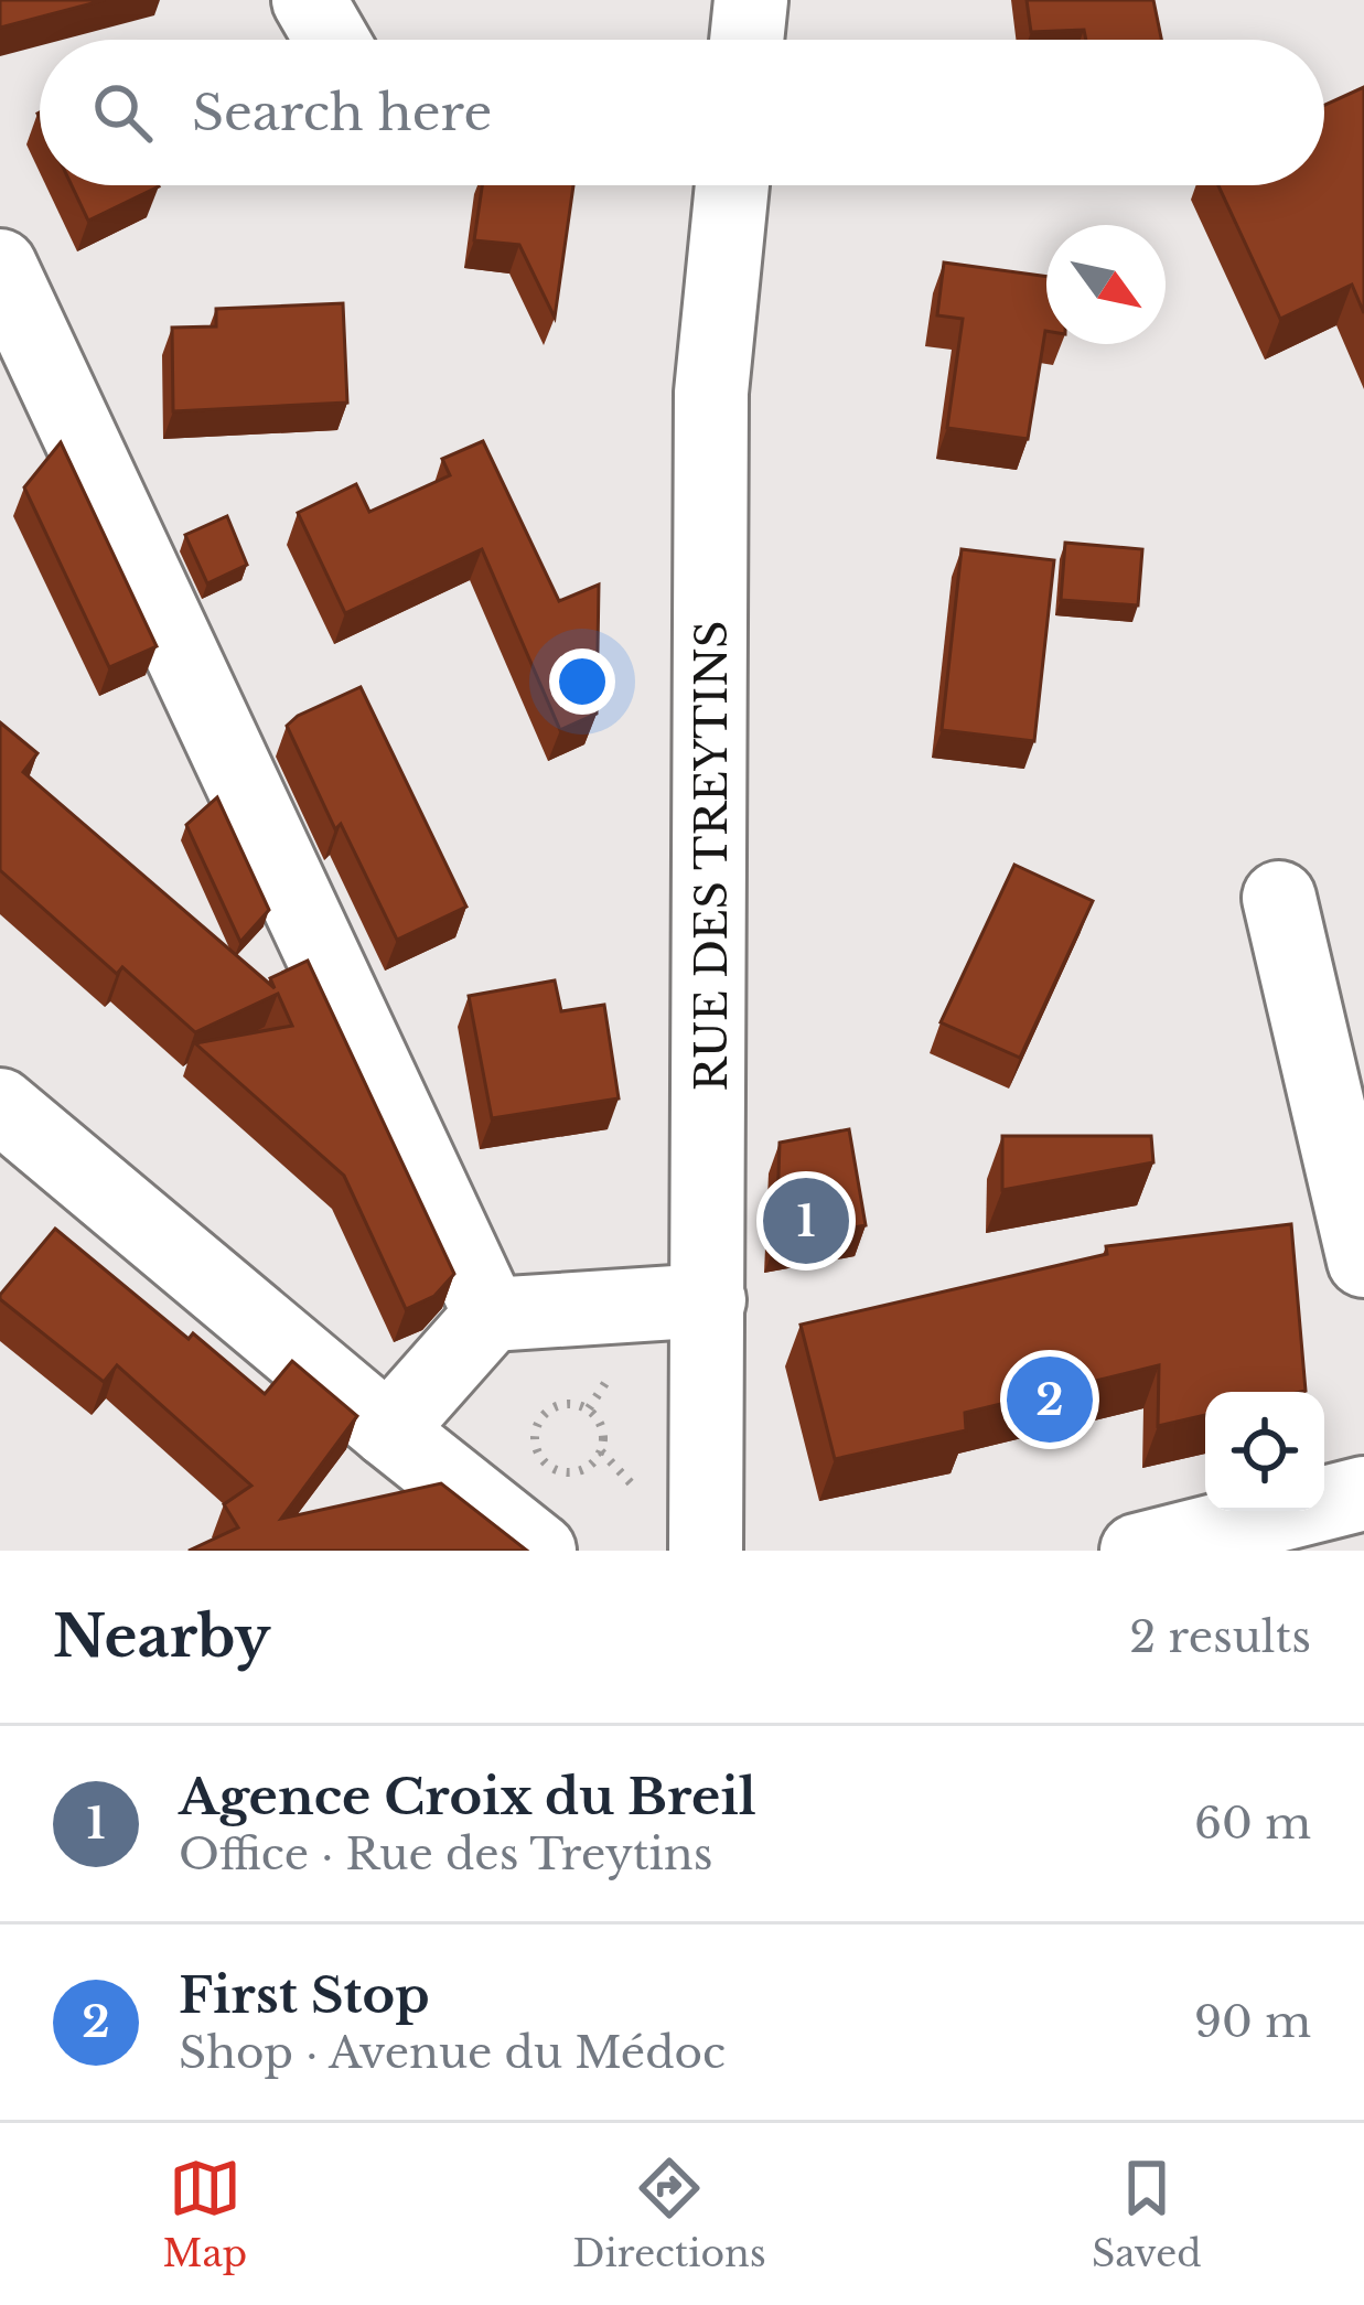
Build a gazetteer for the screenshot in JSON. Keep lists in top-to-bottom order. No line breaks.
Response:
{"streets":{"street":["RUE DES TREYTINS"]},"north":"bottom right","page":{"search":"Search here","pins":["1","2"],"heading":["Nearby","2 results"],"list":[{"mark":"1","name":"Agence Croix du Breil","note":"Office · Rue des Treytins","value":"60 m"},{"mark":"2","name":"First Stop","note":"Shop · Avenue du Médoc","value":"90 m"}],"nav":["Map","Directions","Saved"]}}
